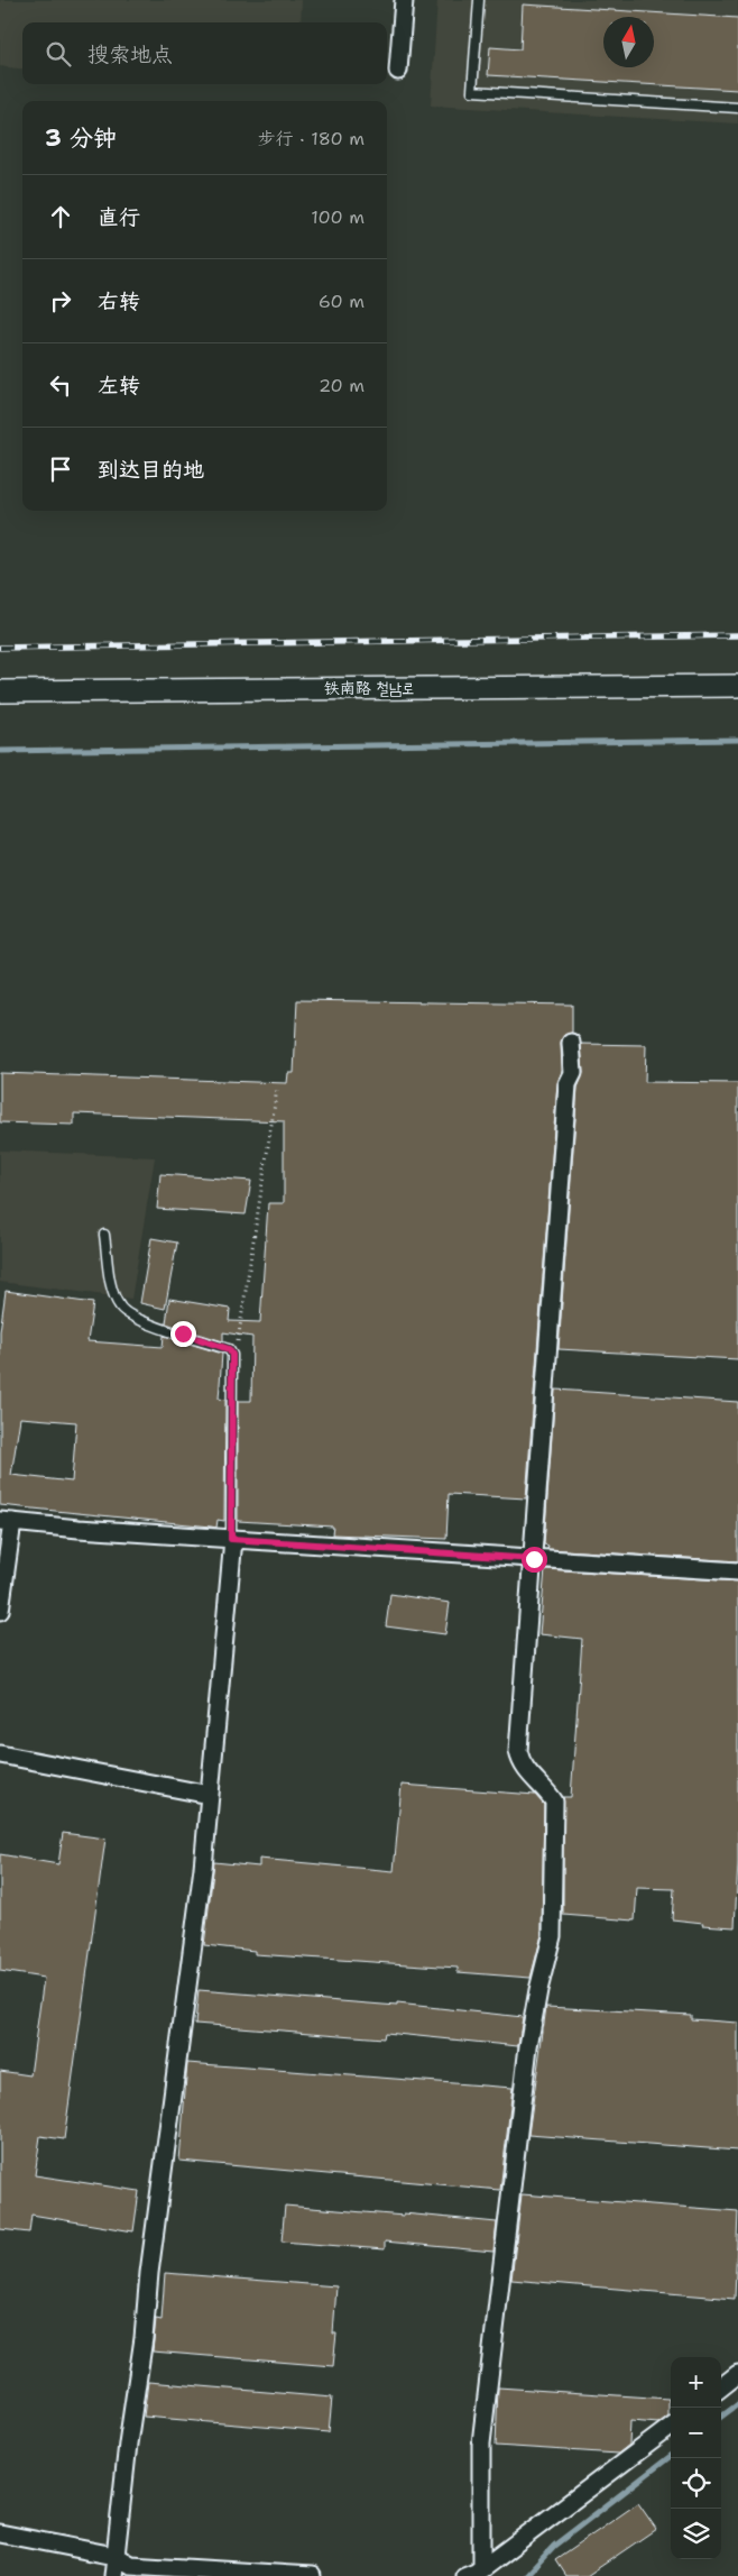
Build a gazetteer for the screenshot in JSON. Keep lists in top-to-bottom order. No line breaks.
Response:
{"streets":{"street":["铁南路 철남로"]},"north":"top","page":{"search":"搜索地点","heading":["3 分钟","步行 · 180 m"],"list":[["直行","100 m"],["右转","60 m"],["左转","20 m"],"到达目的地"],"map_buttons":["+","−"]}}
